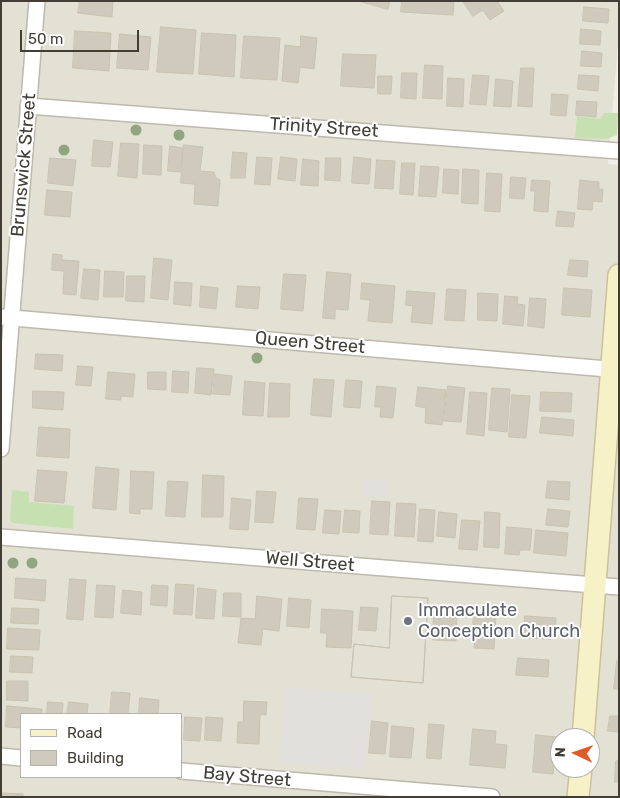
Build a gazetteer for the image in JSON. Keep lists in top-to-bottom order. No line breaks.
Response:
{"streets":{"street":["Trinity Street","Brunswick Street","Queen Street","Well Street","Bay Street"]},"crossings":[["Trinity Street","Brunswick Street"],["Brunswick Street","Queen Street"]],"places":["Immaculate Conception Church"],"legend":["Road","Building"],"scale_bar":"50 m","north":"left"}
